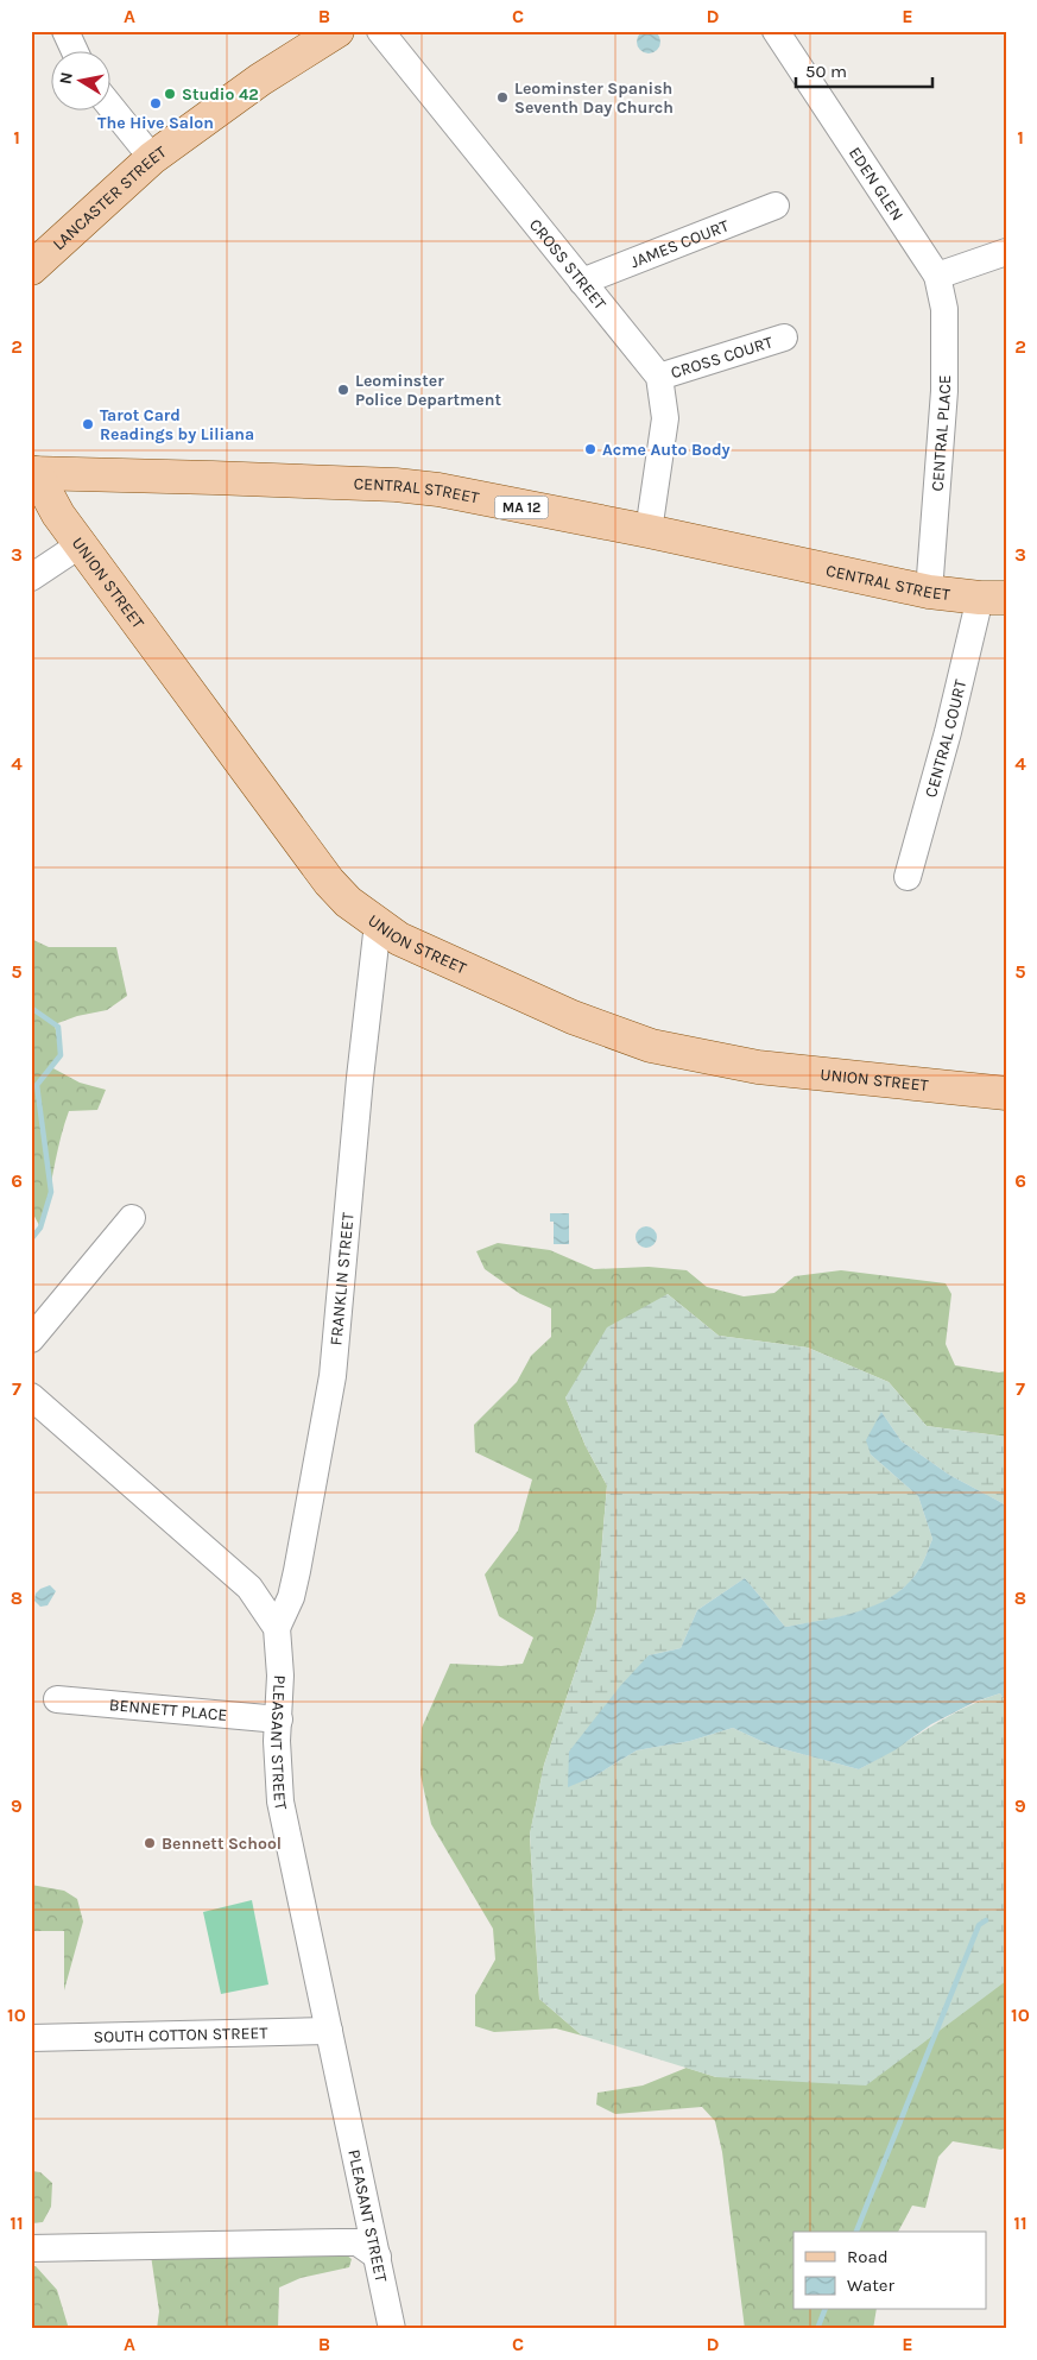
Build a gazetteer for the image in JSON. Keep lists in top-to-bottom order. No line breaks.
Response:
{"streets":{"main road":["LANCASTER STREET","CENTRAL STREET","MA 12","UNION STREET"],"street":["EDEN GLEN","JAMES COURT","CROSS STREET","CROSS COURT","CENTRAL PLACE","CENTRAL COURT","FRANKLIN STREET","BENNETT PLACE","PLEASANT STREET","SOUTH COTTON STREET"]},"crossings":[["EDEN GLEN","CENTRAL PLACE"],["JAMES COURT","CROSS STREET"],["CROSS STREET","CROSS COURT"],["CENTRAL PLACE","CENTRAL STREET"],["CENTRAL STREET","UNION STREET"],["CENTRAL STREET","CENTRAL COURT"],["UNION STREET","FRANKLIN STREET"],["FRANKLIN STREET","PLEASANT STREET"],["BENNETT PLACE","PLEASANT STREET"],["PLEASANT STREET","SOUTH COTTON STREET"]],"places":["Studio 42","Leominster Spanish Seventh Day Church","The Hive Salon","Leominster Police Department","Tarot Card Readings by Liliana","Acme Auto Body","Bennett School"],"legend":["Road","Water"],"scale_bar":"50 m","north":"left","grid":{"columns":["A","B","C","D","E"],"rows":["1","2","3","4","5","6","7","8","9","10","11"]}}
